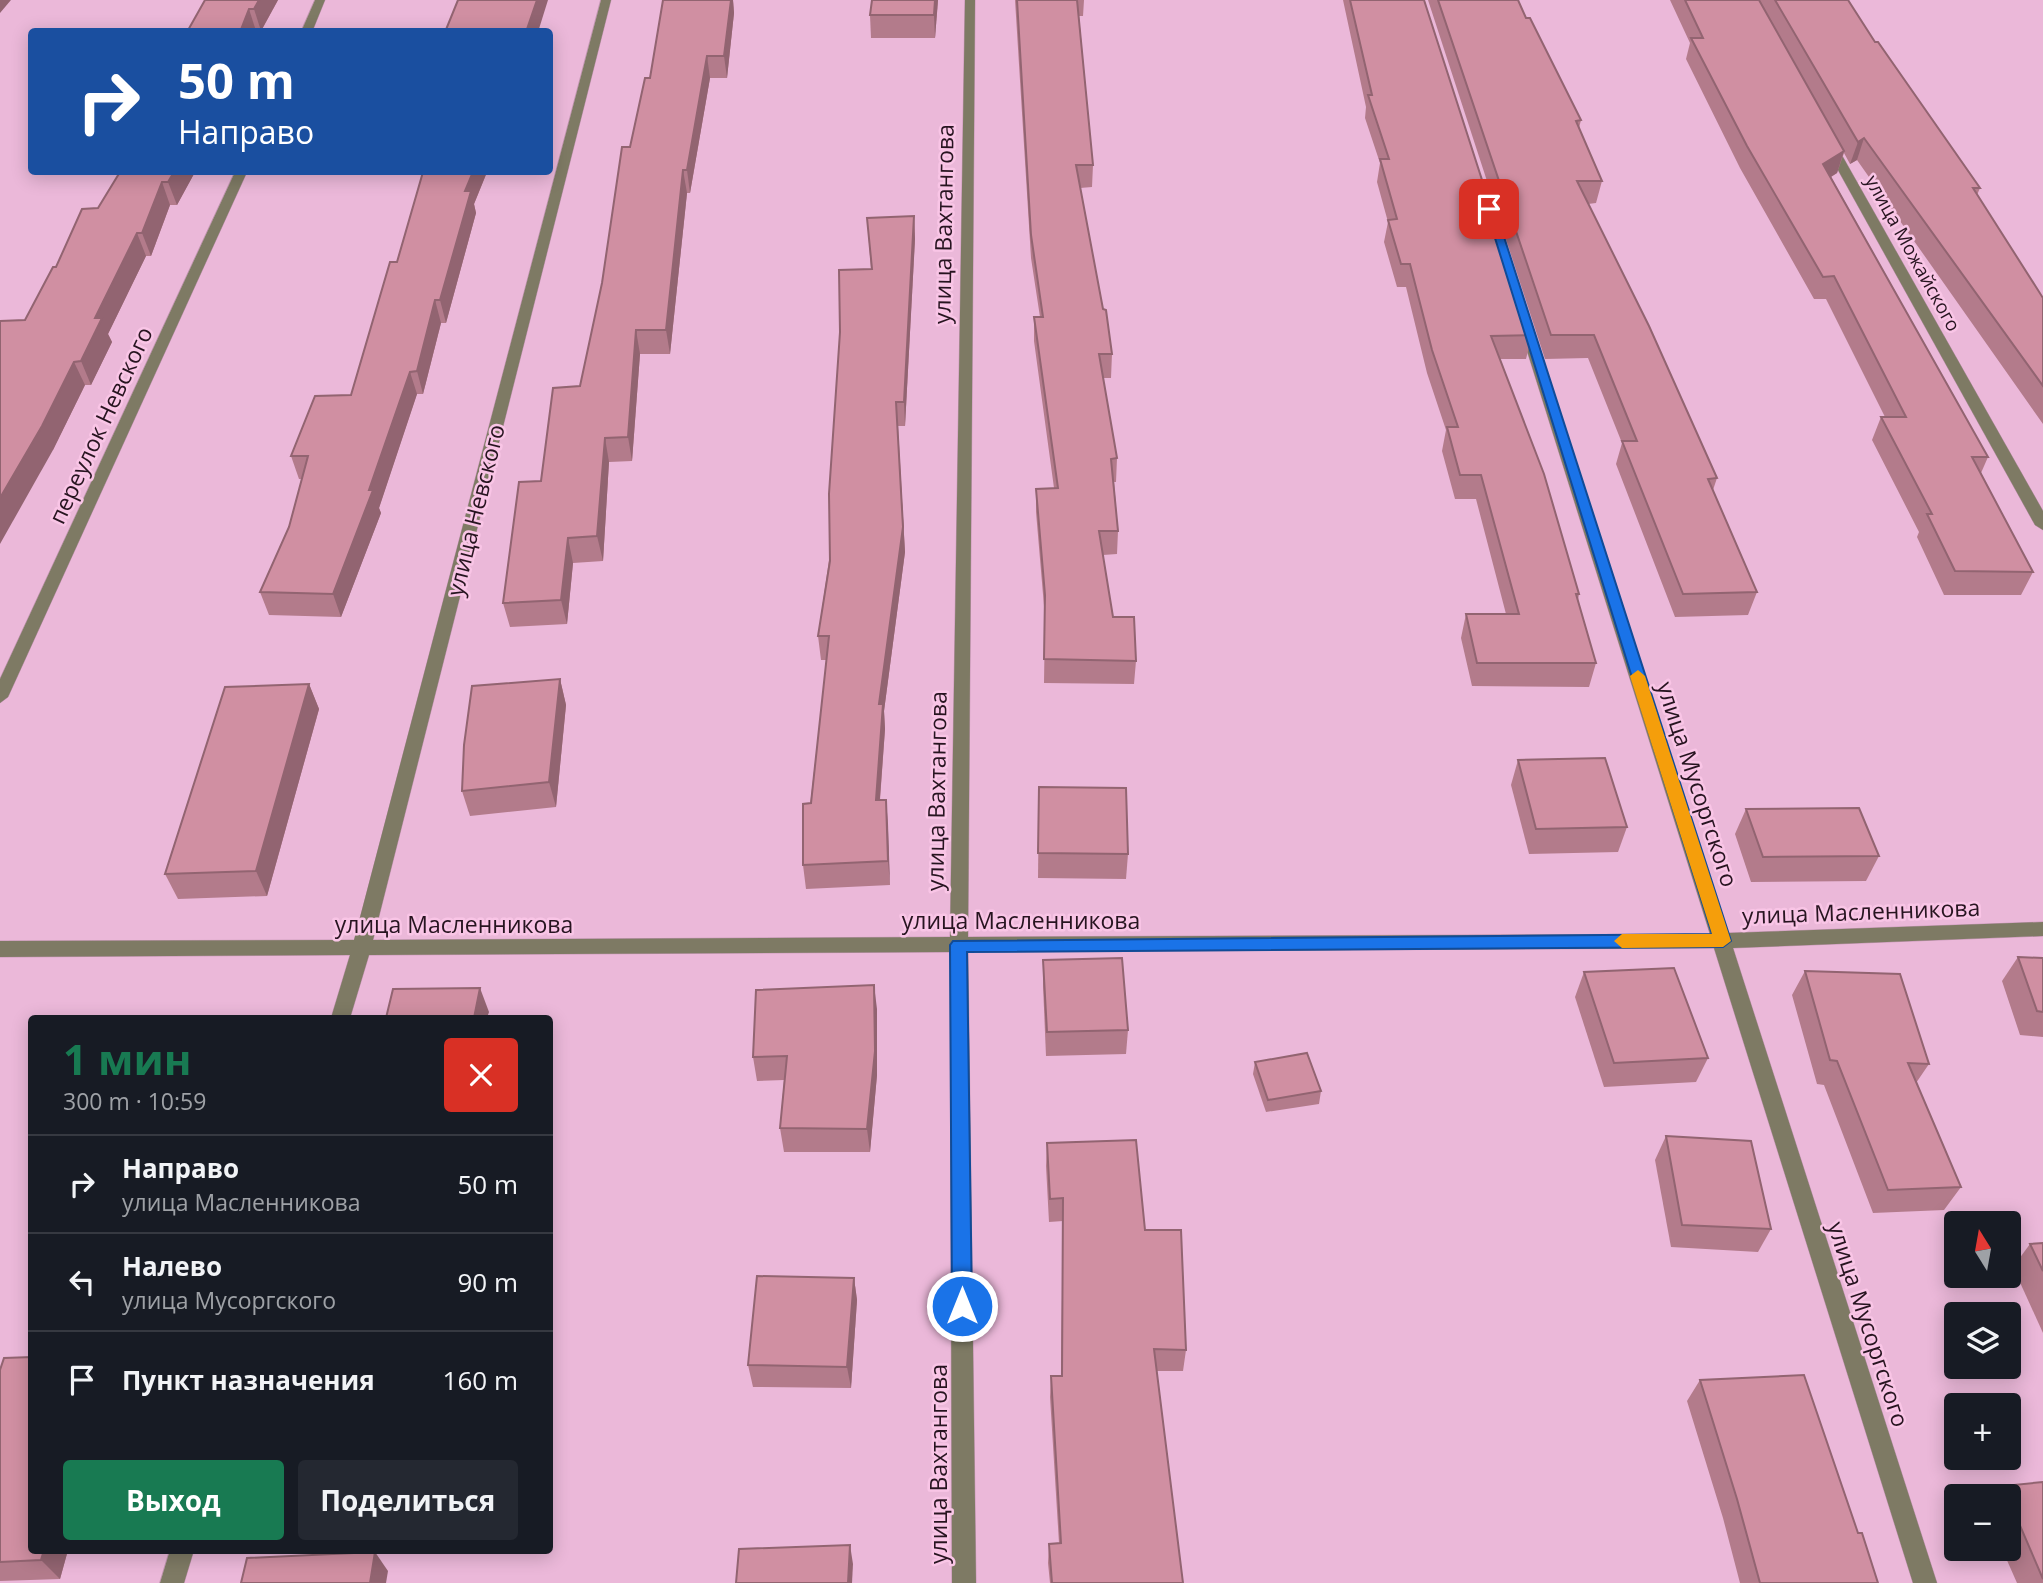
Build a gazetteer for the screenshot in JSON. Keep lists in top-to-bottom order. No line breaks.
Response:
{"streets":{"street":["улица Вахтангова","улица Можайского","переулок Невского","улица Невского","улица Мусоргского","улица Масленникова"]},"crossings":[["улица Вахтангова","улица Масленникова"],["улица Невского","улица Масленникова"],["улица Мусоргского","улица Масленникова"]],"north":"top","page":{"turn":["50 m","Направо"],"heading":["1 мин","300 m · 10:59"],"list":[{"name":"Направо","note":"улица Масленникова","value":"50 m"},{"name":"Налево","note":"улица Мусоргского","value":"90 m"},{"name":"Пункт назначения","value":"160 m"}],"map_buttons":["+","−"],"buttons":["Выход","Поделиться"]}}
